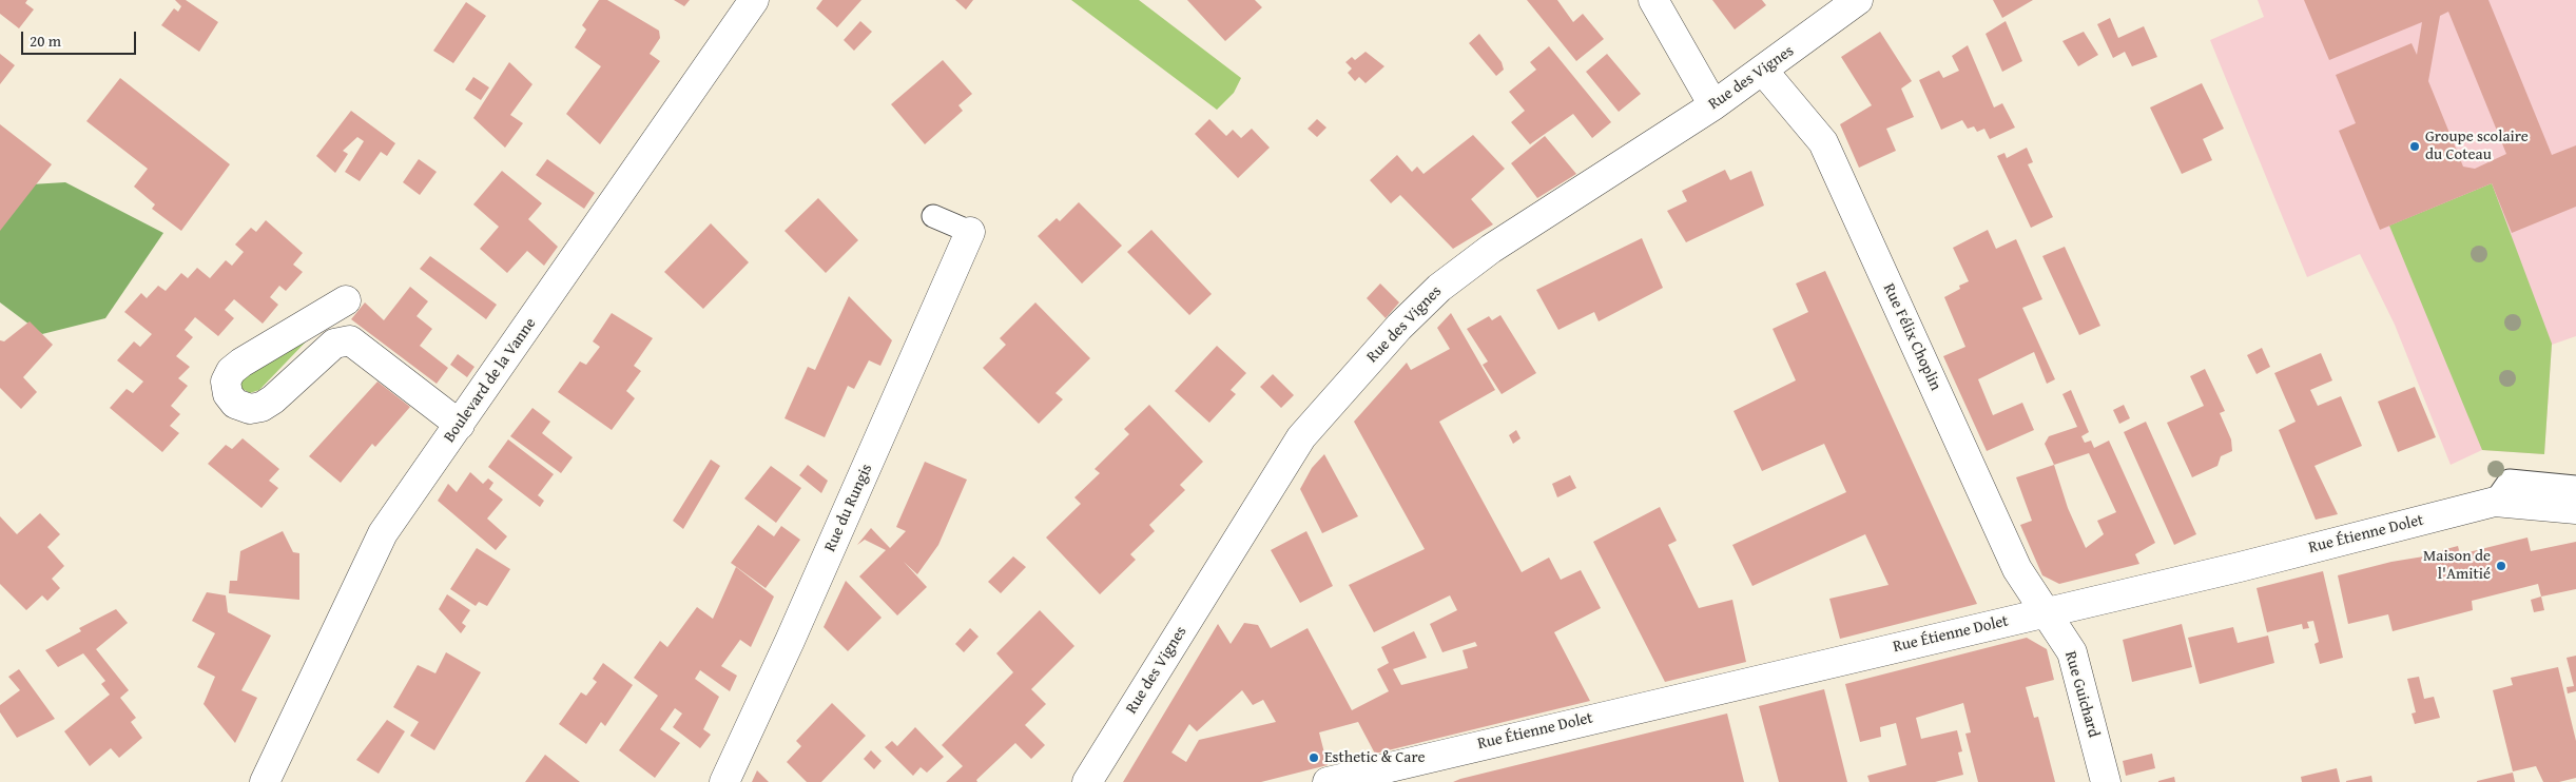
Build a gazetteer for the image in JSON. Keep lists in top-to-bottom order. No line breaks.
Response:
{"streets":{"street":["Rue des Vignes","Rue Félix Choplin","Boulevard de la Vanne","Rue du Rungis","Rue Étienne Dolet","Rue Guichard"]},"crossings":[["Rue des Vignes","Rue Félix Choplin"],["Rue Félix Choplin","Rue Étienne Dolet"],["Rue Félix Choplin","Rue Guichard"],["Rue Étienne Dolet","Rue Guichard"]],"places":["Groupe scolaire du Coteau","Maison de l'Amitié","Esthetic & Care"],"scale_bar":"20 m"}
